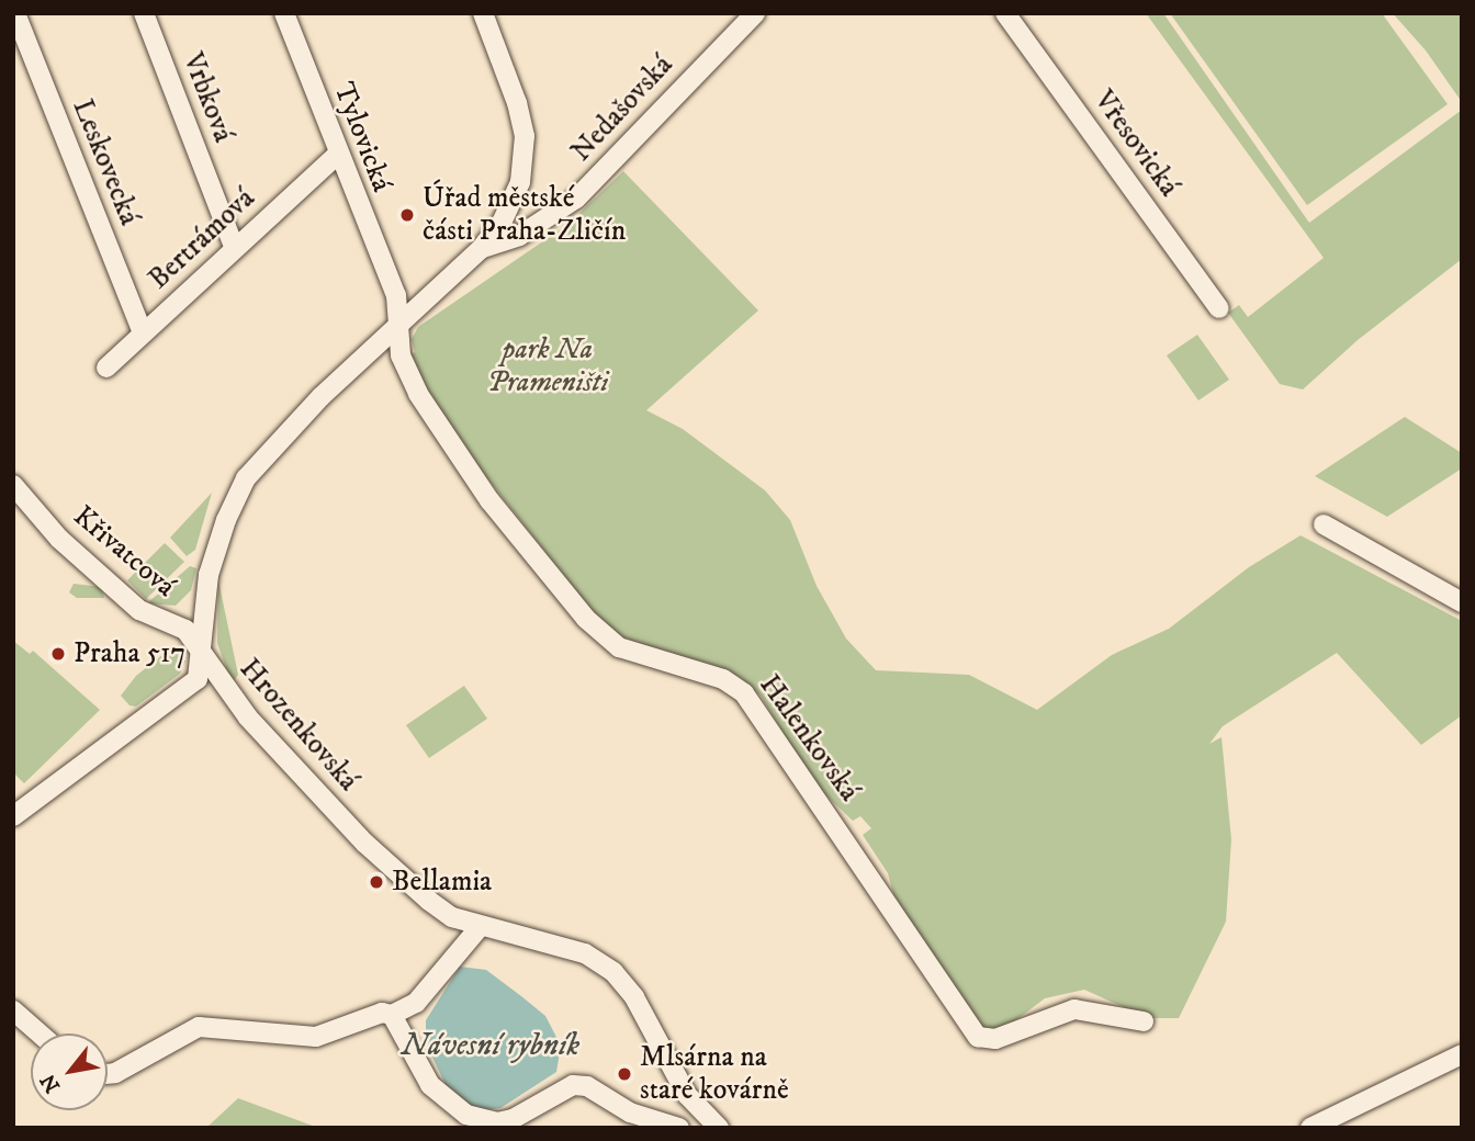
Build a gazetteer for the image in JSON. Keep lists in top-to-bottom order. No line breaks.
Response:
{"streets":{"street":["Vrbková","Nedašovská","Tylovická","Vřesovická","Leskovecká","Bertrámová","Křivatcová","Hrozenkovská","Halenkovská"]},"crossings":[["Vrbková","Bertrámová"],["Nedašovská","Hrozenkovská"],["Tylovická","Bertrámová"],["Tylovická","Hrozenkovská"],["Tylovická","Halenkovská"],["Leskovecká","Bertrámová"],["Křivatcová","Hrozenkovská"],["Hrozenkovská","Halenkovská"]],"water":["Návesní rybník"],"parks":["park Na Prameništi"],"places":["Úřad městské části Praha-Zličín","Praha 517","Bellamia","Mlsárna na staré kovárně"],"north":"bottom left"}
